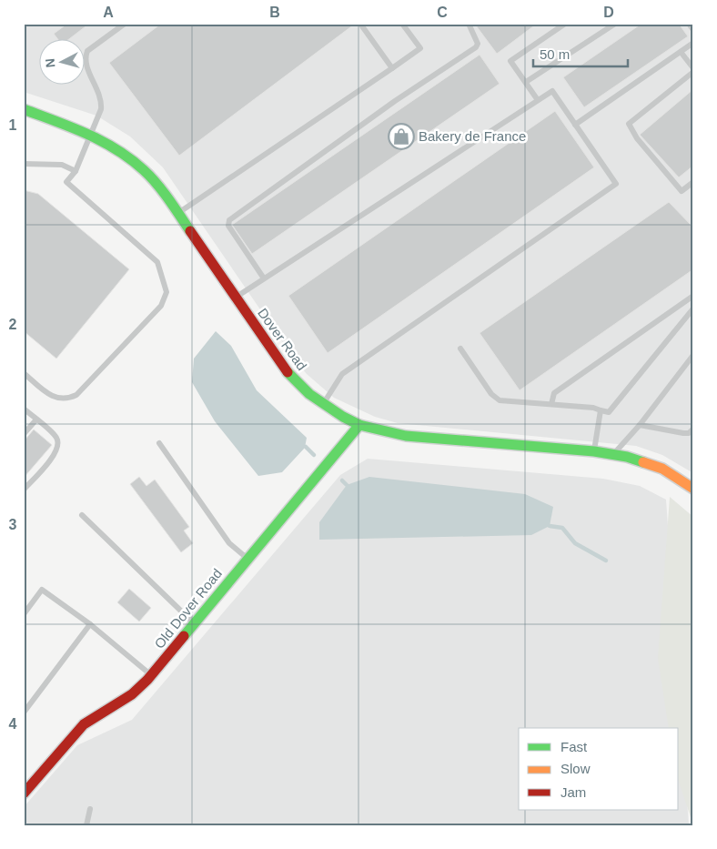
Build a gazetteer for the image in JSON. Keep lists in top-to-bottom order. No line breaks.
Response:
{"streets":{"street":["Dover Road","Old Dover Road"]},"crossings":[["Dover Road","Old Dover Road"]],"places":{"shop":["Bakery de France"]},"legend":["Fast","Slow","Jam"],"scale_bar":"50 m","north":"left","grid":{"columns":["A","B","C","D"],"rows":["1","2","3","4"]}}
